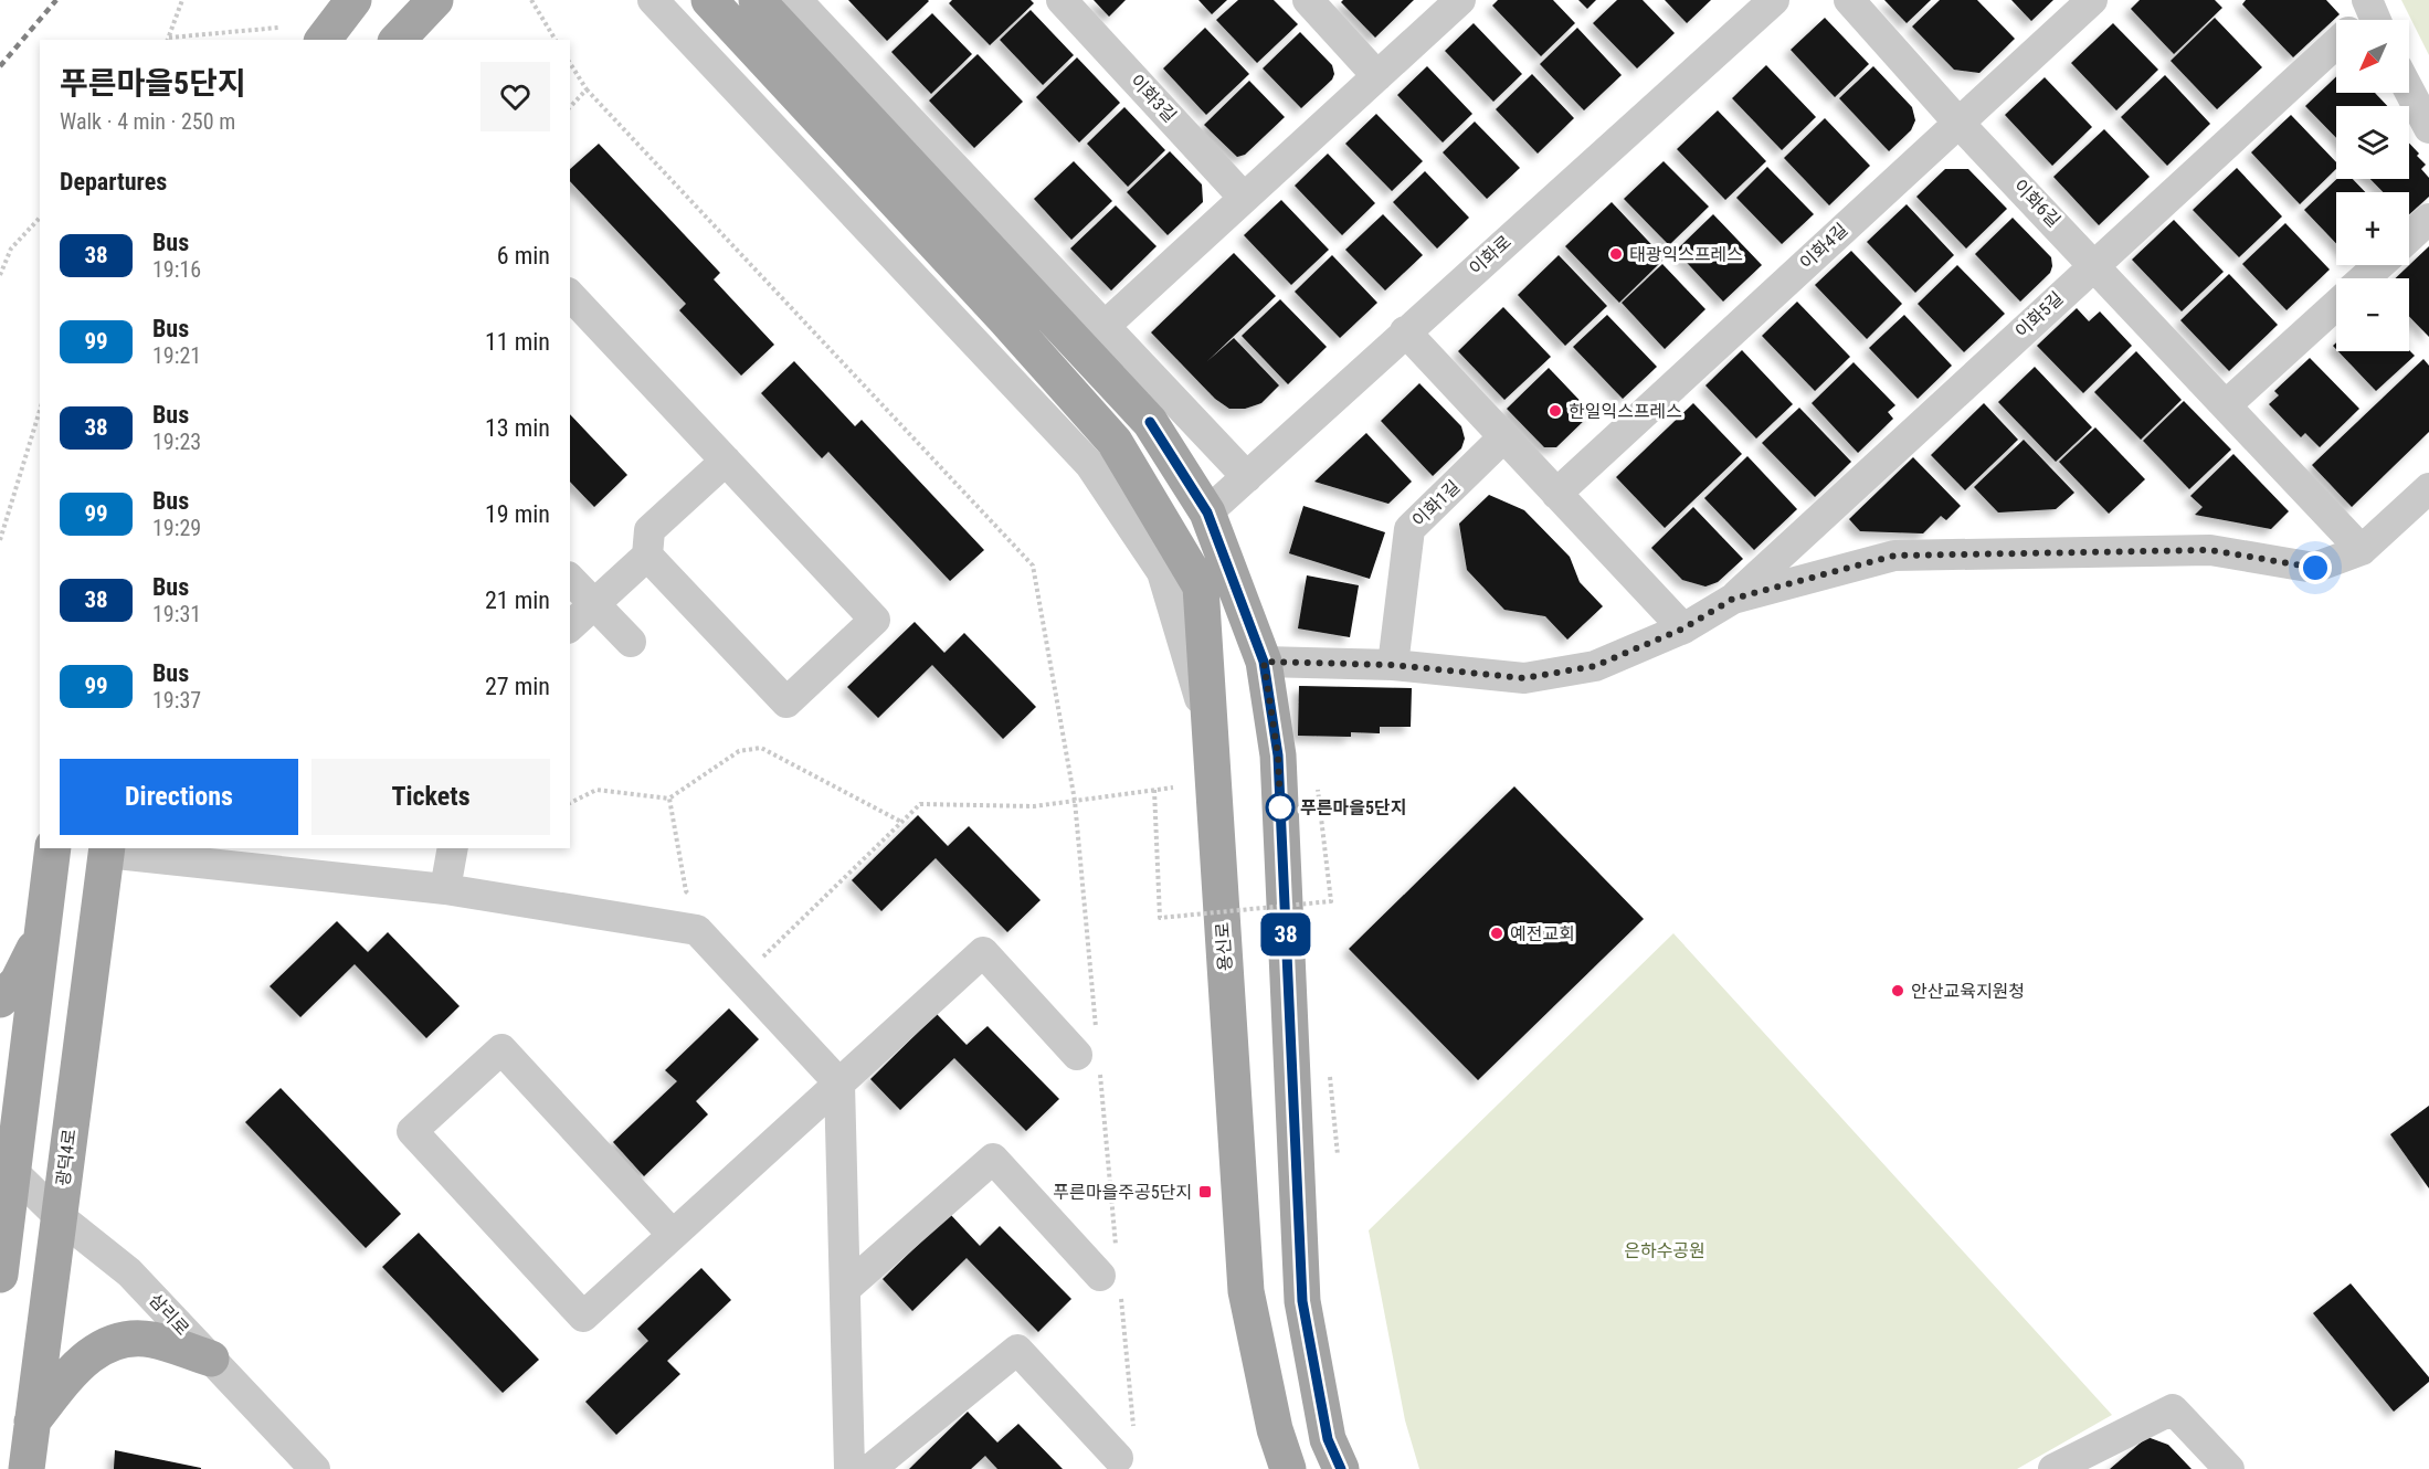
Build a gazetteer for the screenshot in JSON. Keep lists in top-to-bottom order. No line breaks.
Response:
{"streets":{"main road":["용신로","광덕4로"],"street":["이화3길","이화6길","이화4길","이화로","이화5길","이화1길","삼리로"]},"crossings":[["이화6길","이화4길"],["이화6길","이화5길"],["광덕4로","삼리로"]],"parks":["은하수공원"],"places":{"other":["태광익스프레스","한일익스프레스","푸른마을5단지","예전교회","안산교육지원청"],"transit":["푸른마을주공5단지"]},"lines":["bus line 38"],"north":"bottom left","page":{"on_map":"38","map_buttons":["+","−"],"heading":[["푸른마을5단지","Walk · 4 min · 250 m"],"Departures"],"list":[{"mark":"38","name":"Bus","note":"19:16","value":"6 min"},{"mark":"99","name":"Bus","note":"19:21","value":"11 min"},{"mark":"38","name":"Bus","note":"19:23","value":"13 min"},{"mark":"99","name":"Bus","note":"19:29","value":"19 min"},{"mark":"38","name":"Bus","note":"19:31","value":"21 min"},{"mark":"99","name":"Bus","note":"19:37","value":"27 min"}],"buttons":["Directions","Tickets"]}}
